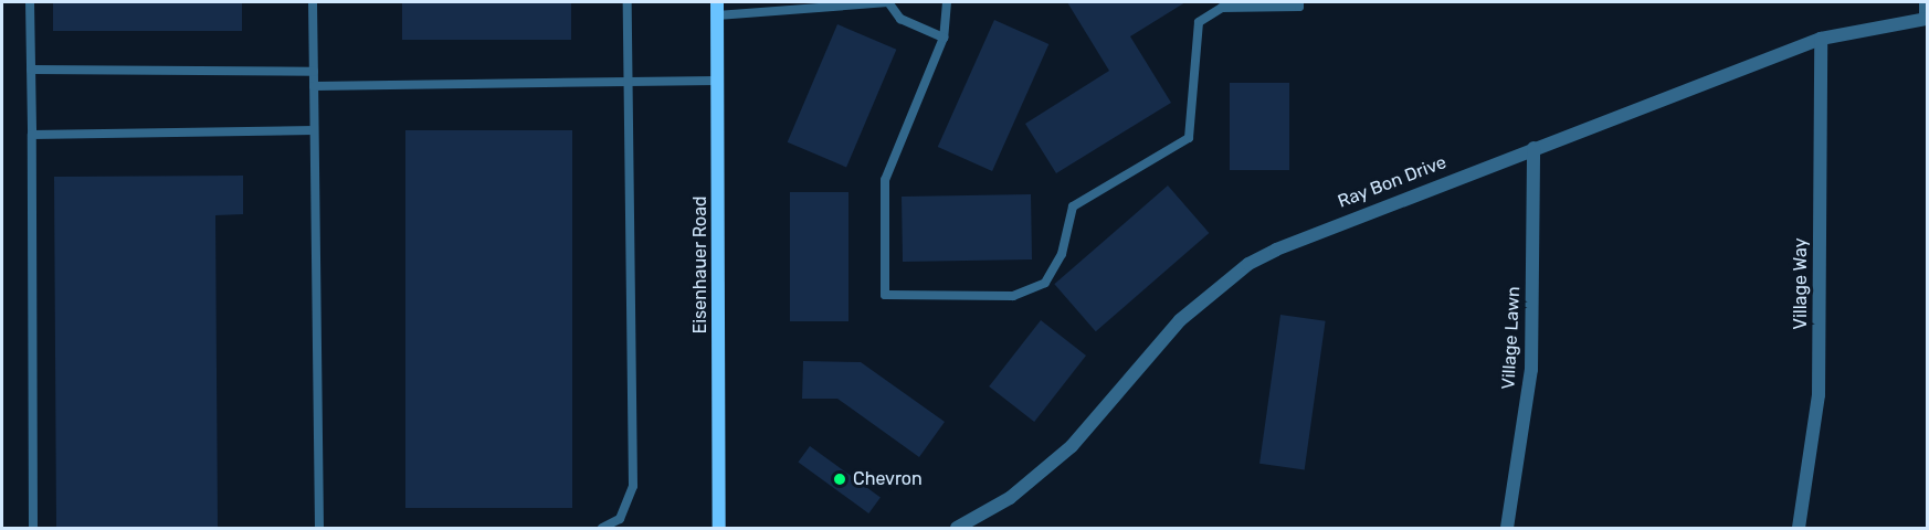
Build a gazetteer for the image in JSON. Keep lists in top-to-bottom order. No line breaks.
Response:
{"streets":{"main road":["Eisenhauer Road"],"street":["Ray Bon Drive","Village Way","Village Lawn"]},"crossings":[["Ray Bon Drive","Village Way"],["Ray Bon Drive","Village Lawn"]],"places":["Chevron"]}
